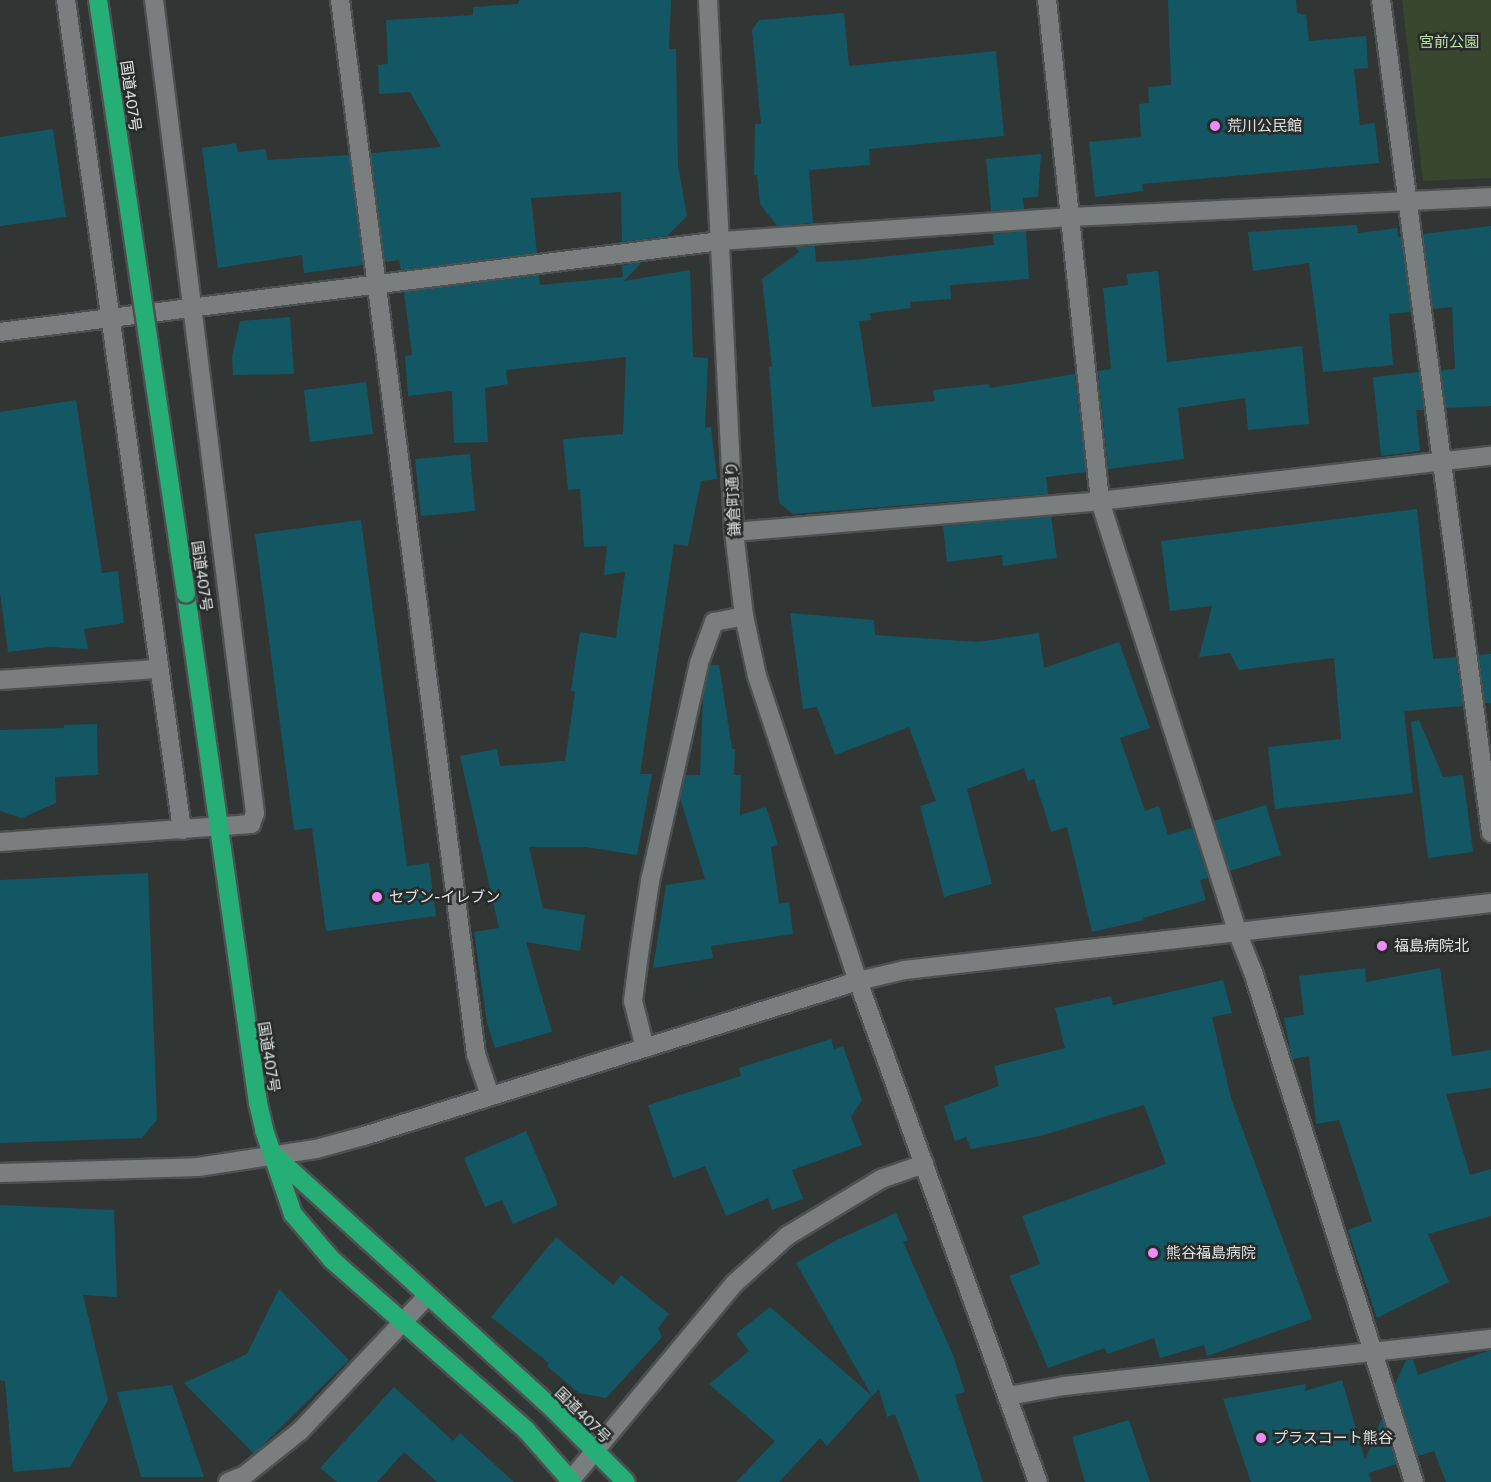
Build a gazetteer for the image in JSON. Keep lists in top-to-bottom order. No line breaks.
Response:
{"streets":{"highway":["国道407号"],"street":["鎌倉町通り"]},"parks":["宮前公園"],"places":["荒川公民館","セブン-イレブン","福島病院北","熊谷福島病院","プラスコート熊谷"]}
